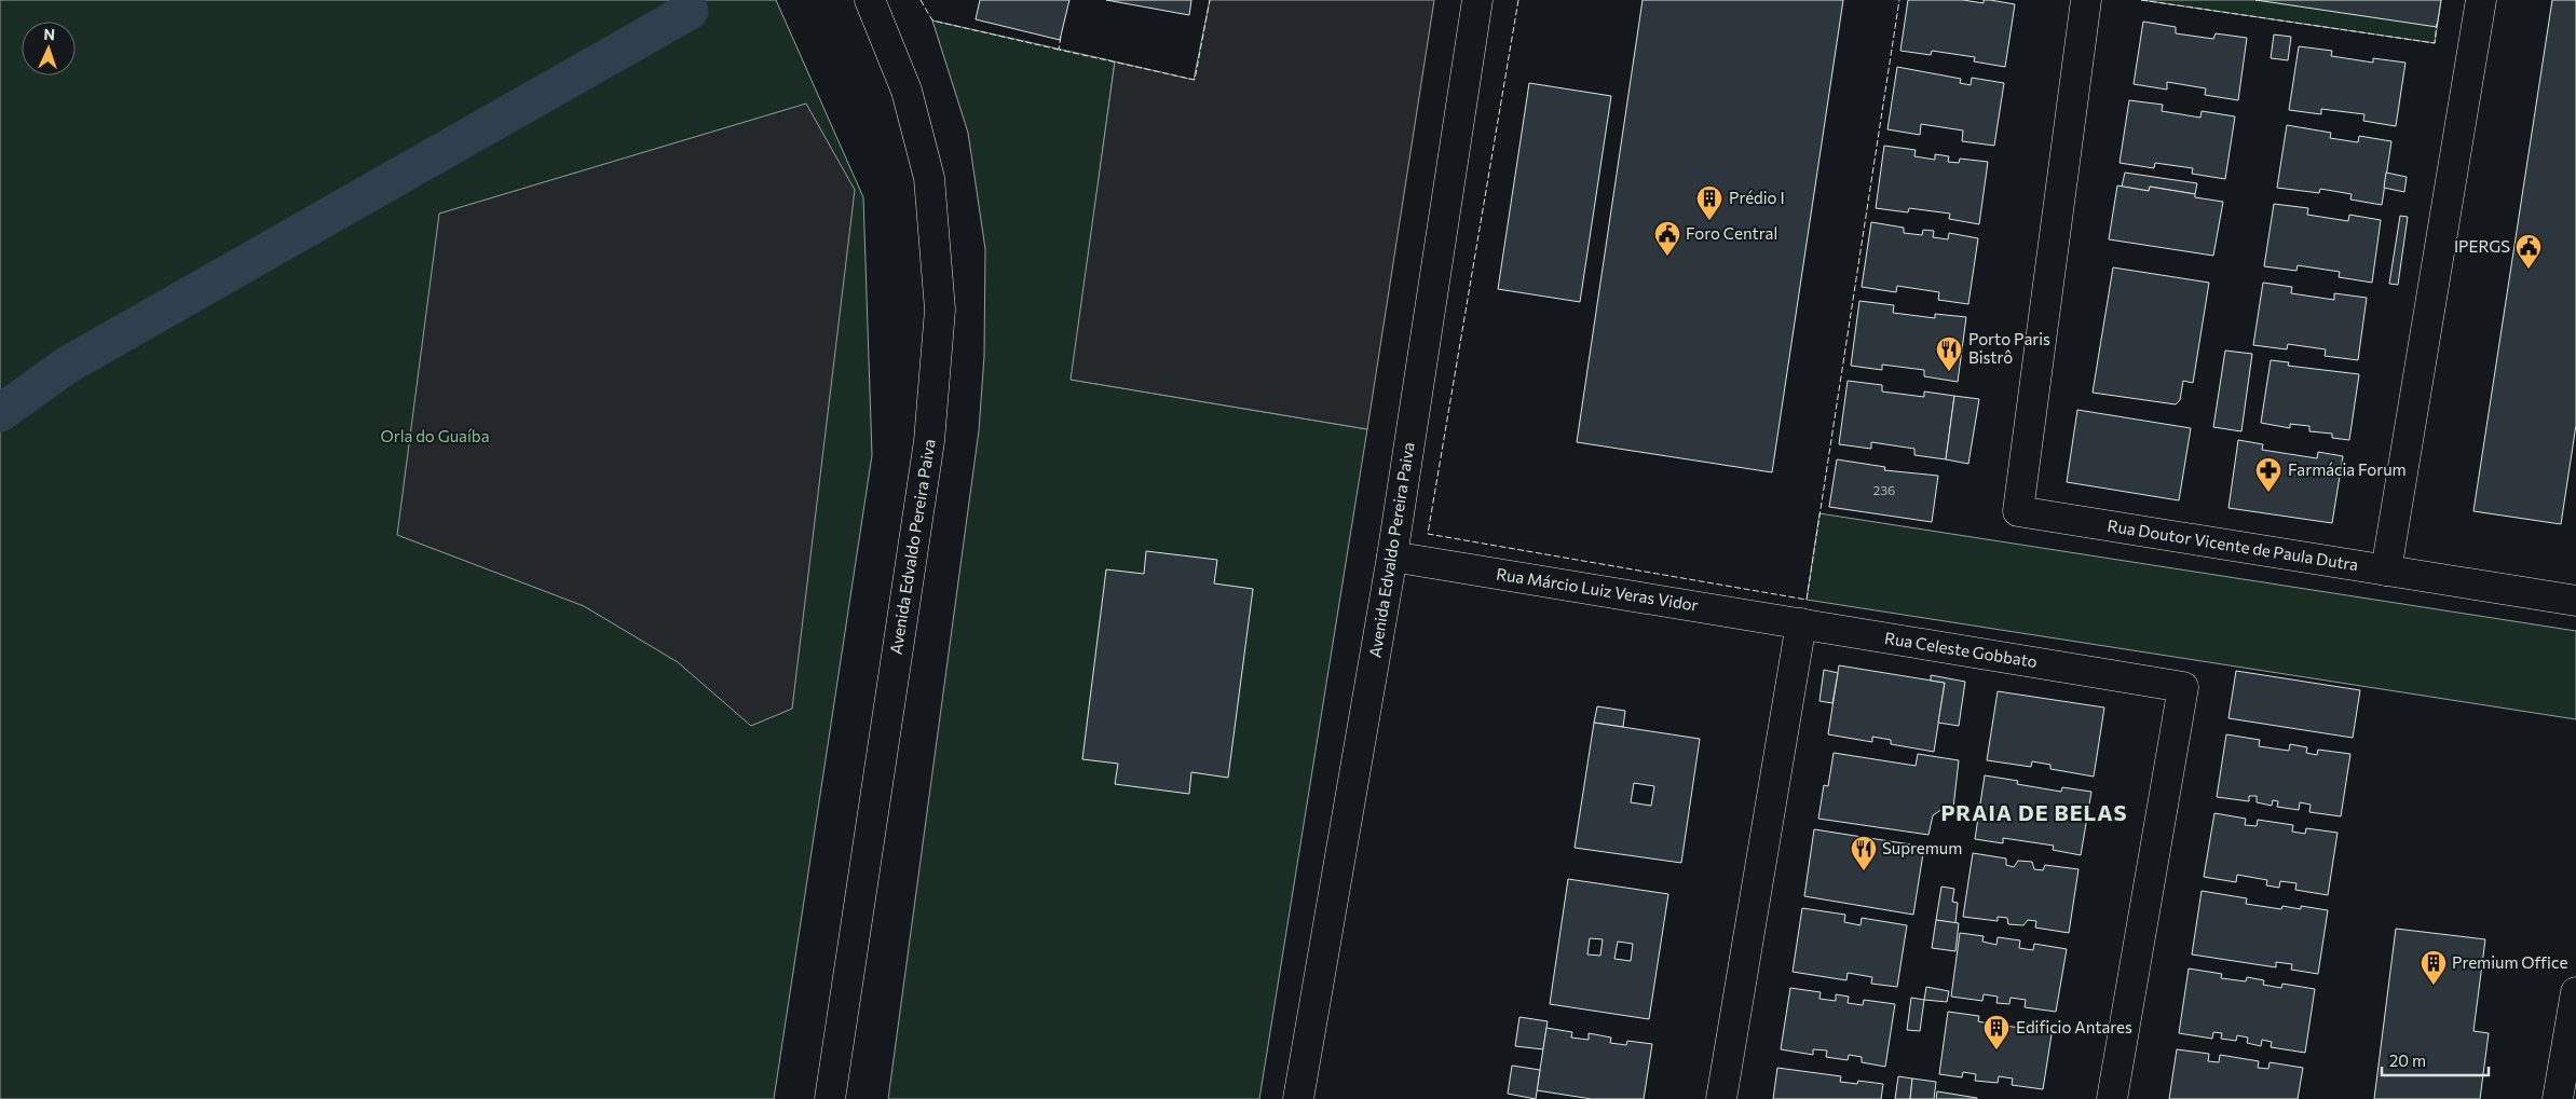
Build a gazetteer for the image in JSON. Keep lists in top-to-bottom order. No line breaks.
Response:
{"streets":{"street":["Rua Doutor Vicente de Paula Dutra","Avenida Edvaldo Pereira Paiva","Rua Márcio Luiz Veras Vidor","Rua Celeste Gobbato"]},"crossings":[["Avenida Edvaldo Pereira Paiva","Rua Márcio Luiz Veras Vidor"],["Rua Márcio Luiz Veras Vidor","Rua Celeste Gobbato"]],"districts":["PRAIA DE BELAS"],"parks":["Orla do Guaíba"],"places":{"building":["Prédio I","Premium Office","Edificio Antares"],"public building":["Foro Central","IPERGS"],"restaurant":["Porto Paris Bistrô","Supremum"],"pharmacy":["Farmácia Forum"]},"house_numbers":["236"],"scale_bar":"20 m","north":"top"}
